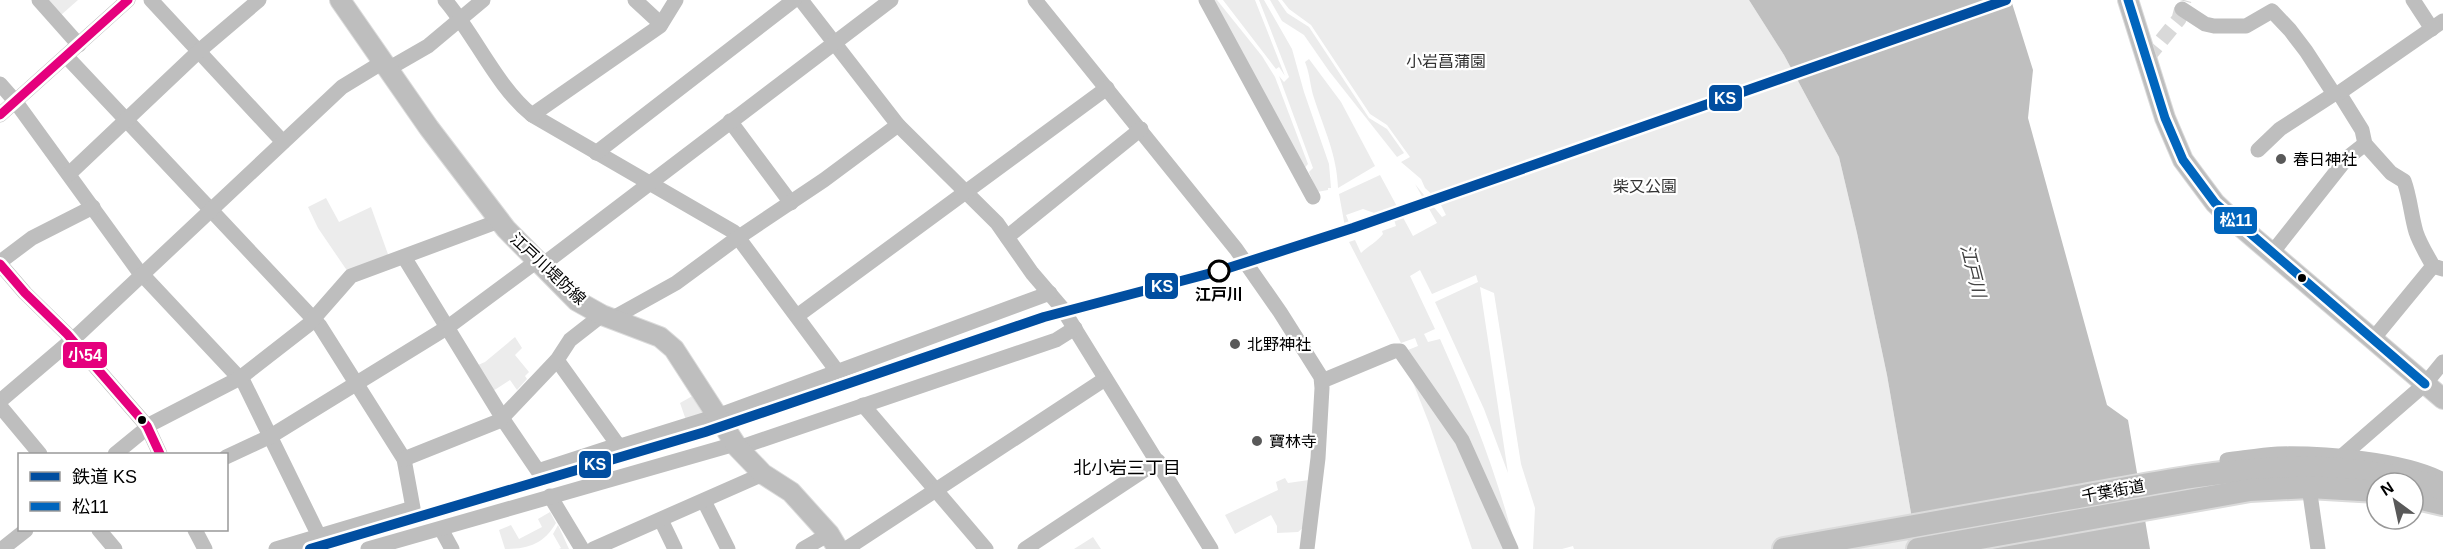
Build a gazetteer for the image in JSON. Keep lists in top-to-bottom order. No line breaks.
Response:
{"streets":{"highway":["千葉街道"],"main road":["江戸川堤防線"]},"districts":["北小岩三丁目"],"water":["江戸川"],"parks":["小岩菖蒲園","柴又公園"],"places":["春日神社","江戸川","北野神社","寶林寺"],"lines":["rail line KS","transit line 松11","transit line 小54"],"legend":["鉄道 KS","松11"],"north":"top left"}
